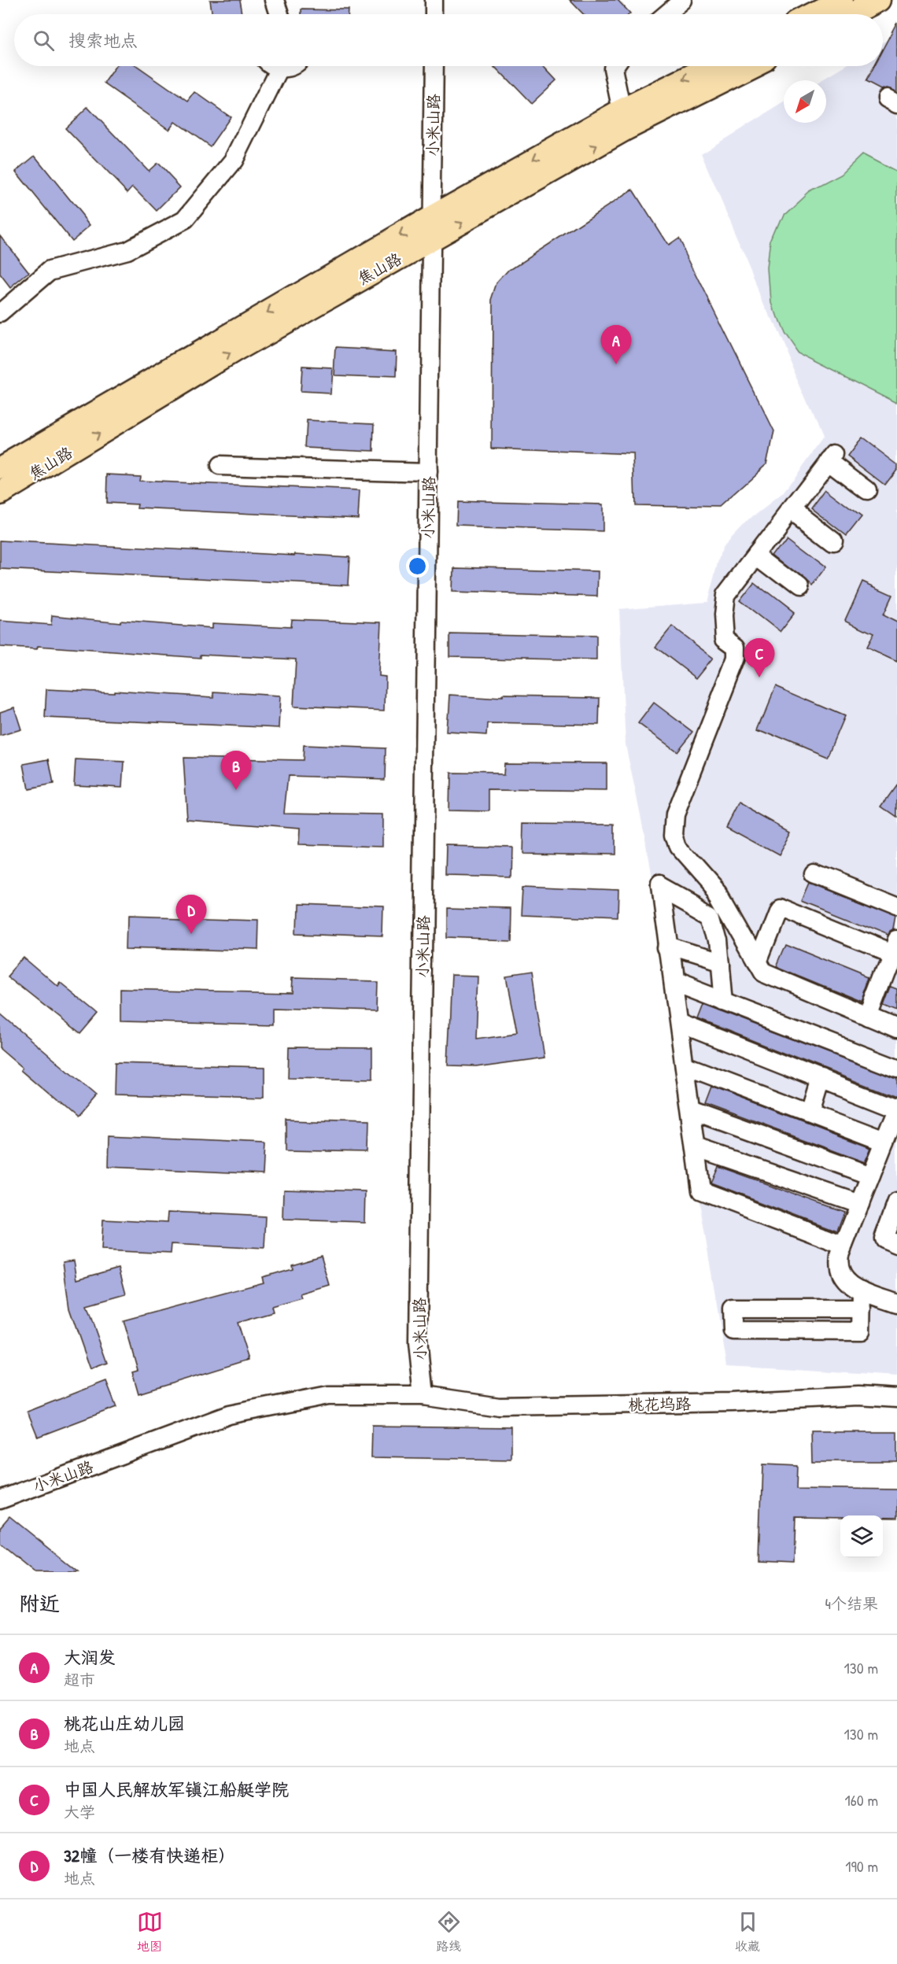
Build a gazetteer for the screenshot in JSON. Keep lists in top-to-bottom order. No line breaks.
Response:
{"streets":{"main road":["焦山路"],"street":["小米山路","桃花坞路"]},"crossings":[["小米山路","焦山路"],["小米山路","桃花坞路"]],"north":"bottom left","page":{"search":"搜索地点","pins":["A","C","B","D"],"heading":["附近","4个结果"],"list":[{"mark":"A","name":"大润发","note":"超市","value":"130 m"},{"mark":"B","name":"桃花山庄幼儿园","note":"地点","value":"130 m"},{"mark":"C","name":"中国人民解放军镇江船艇学院","note":"大学","value":"160 m"},{"mark":"D","name":"32幢（一楼有快递柜）","note":"地点","value":"190 m"}],"nav":["地图","路线","收藏"]}}
